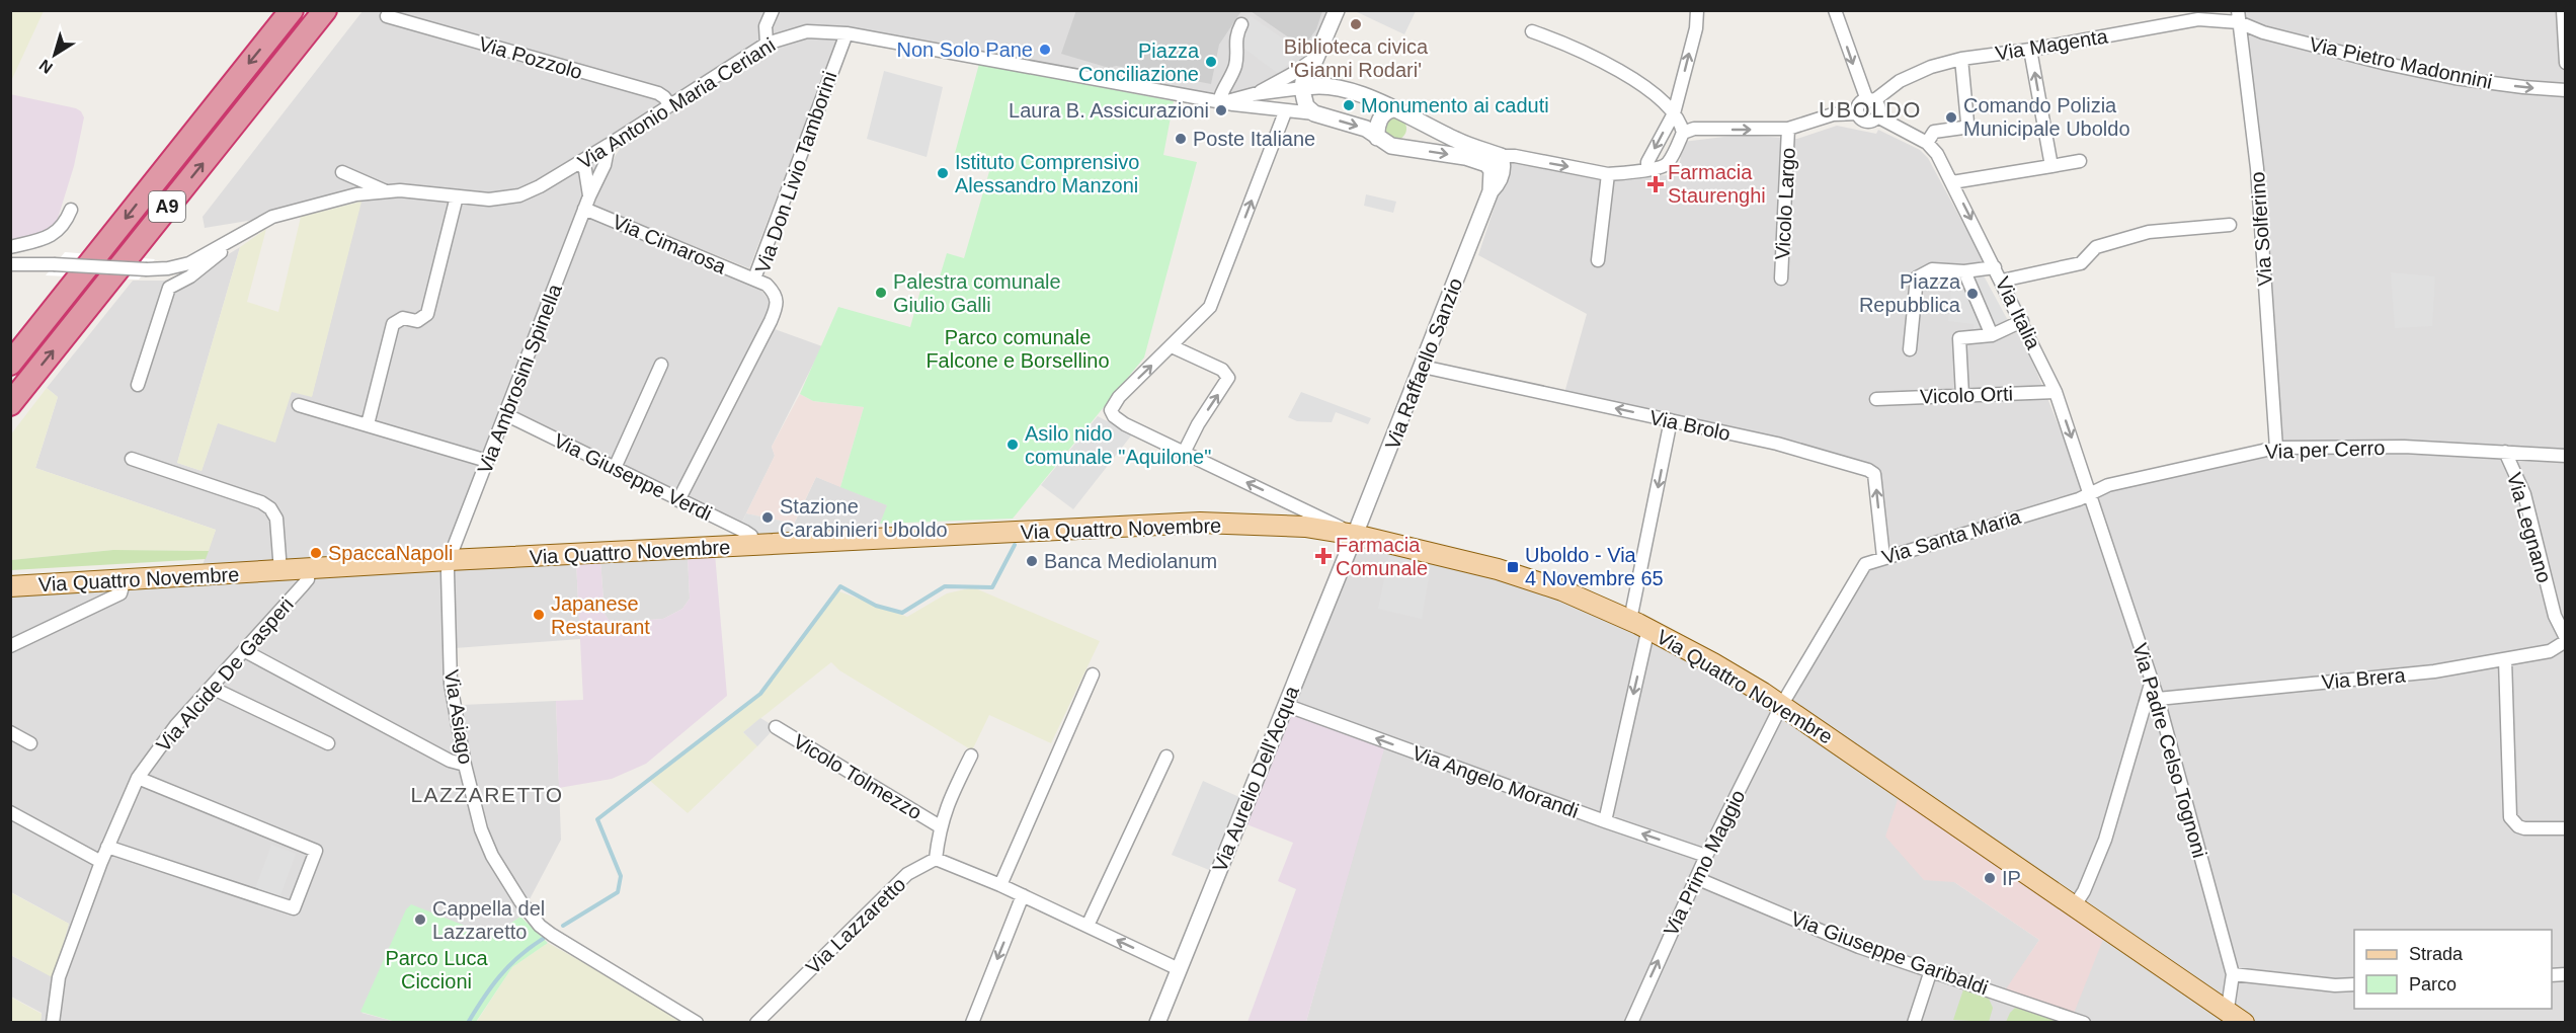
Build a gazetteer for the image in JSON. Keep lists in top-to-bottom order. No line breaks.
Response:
{"streets":{"highway":["A9"],"main road":["Via Quattro Novembre"],"street":["Via Magenta","Via Pozzolo","Via Pietro Madonnini","Via Antonio Maria Ceriani","Via Don Livio Tamborini","Vicolo Largo","Via Solferino","Via Cimarosa","Via Italia","Via Raffaello Sanzio","Via Ambrosini Spinella","Vicolo Orti","Via Brolo","Via per Cerro","Via Giuseppe Verdi","Via Legnano","Via Santa Maria","Via Alcide De Gasperi","Via Brera","Via Asiago","Via Padre Celso Tognoni","Vicolo Tolmezzo","Via Aurelio Dell'Acqua","Via Angelo Morandi","Via Primo Maggio","Via Lazzaretto","Via Giuseppe Garibaldi"]},"crossings":[["Via Magenta","Via Pietro Madonnini"],["Via Magenta","Via Solferino"],["Via Pozzolo","Via Antonio Maria Ceriani"],["Via Pietro Madonnini","Via Solferino"],["Via Antonio Maria Ceriani","Via Don Livio Tamborini"],["Via Antonio Maria Ceriani","Via Ambrosini Spinella"],["Via Don Livio Tamborini","Via Cimarosa"],["Via Don Livio Tamborini","Via Giuseppe Verdi"],["Via Solferino","Via per Cerro"],["Via Cimarosa","Via Ambrosini Spinella"],["Via Italia","Vicolo Orti"],["Via Italia","Via per Cerro"],["Via Italia","Via Santa Maria"],["Via Italia","Via Padre Celso Tognoni"],["Via Raffaello Sanzio","Via Brolo"],["Via Raffaello Sanzio","Via Quattro Novembre"],["Via Raffaello Sanzio","Via Aurelio Dell'Acqua"],["Via Ambrosini Spinella","Via Giuseppe Verdi"],["Via Ambrosini Spinella","Via Quattro Novembre"],["Via Ambrosini Spinella","Via Asiago"],["Via Brolo","Via Santa Maria"],["Via per Cerro","Via Legnano"],["Via per Cerro","Via Santa Maria"],["Via per Cerro","Via Padre Celso Tognoni"],["Via Giuseppe Verdi","Via Quattro Novembre"],["Via Legnano","Via Brera"],["Via Quattro Novembre","Via Santa Maria"],["Via Quattro Novembre","Via Alcide De Gasperi"],["Via Quattro Novembre","Via Asiago"],["Via Quattro Novembre","Via Padre Celso Tognoni"],["Via Quattro Novembre","Via Aurelio Dell'Acqua"],["Via Quattro Novembre","Via Primo Maggio"],["Via Santa Maria","Via Padre Celso Tognoni"],["Via Santa Maria","Via Primo Maggio"],["Via Brera","Via Padre Celso Tognoni"],["Via Aurelio Dell'Acqua","Via Angelo Morandi"],["Via Angelo Morandi","Via Primo Maggio"],["Via Primo Maggio","Via Giuseppe Garibaldi"]],"one_way":["Via Pietro Madonnini","Via Italia","Via Brolo","Via Angelo Morandi","Via Primo Maggio"],"districts":["UBOLDO","LAZZARETTO"],"parks":["Parco comunale Falcone e Borsellino","Parco Luca Ciccioni"],"places":{"other":["Biblioteca civica 'Gianni Rodari'","Non Solo Pane","Piazza Conciliazione","Monumento ai caduti","Laura B. Assicurazioni","Comando Polizia Municipale Uboldo","Poste Italiane","Istituto Comprensivo Alessandro Manzoni","Palestra comunale Giulio Galli","Piazza Repubblica","Asilo nido comunale \"Aquilone\"","Stazione Carabinieri Uboldo","SpaccaNapoli","Banca Mediolanum","Japanese Restaurant","IP","Cappella del Lazzaretto"],"health":["Farmacia Staurenghi","Farmacia Comunale"],"transit":["Uboldo - Via 4 Novembre 65"]},"legend":["Strada","Parco"],"north":"bottom left"}
